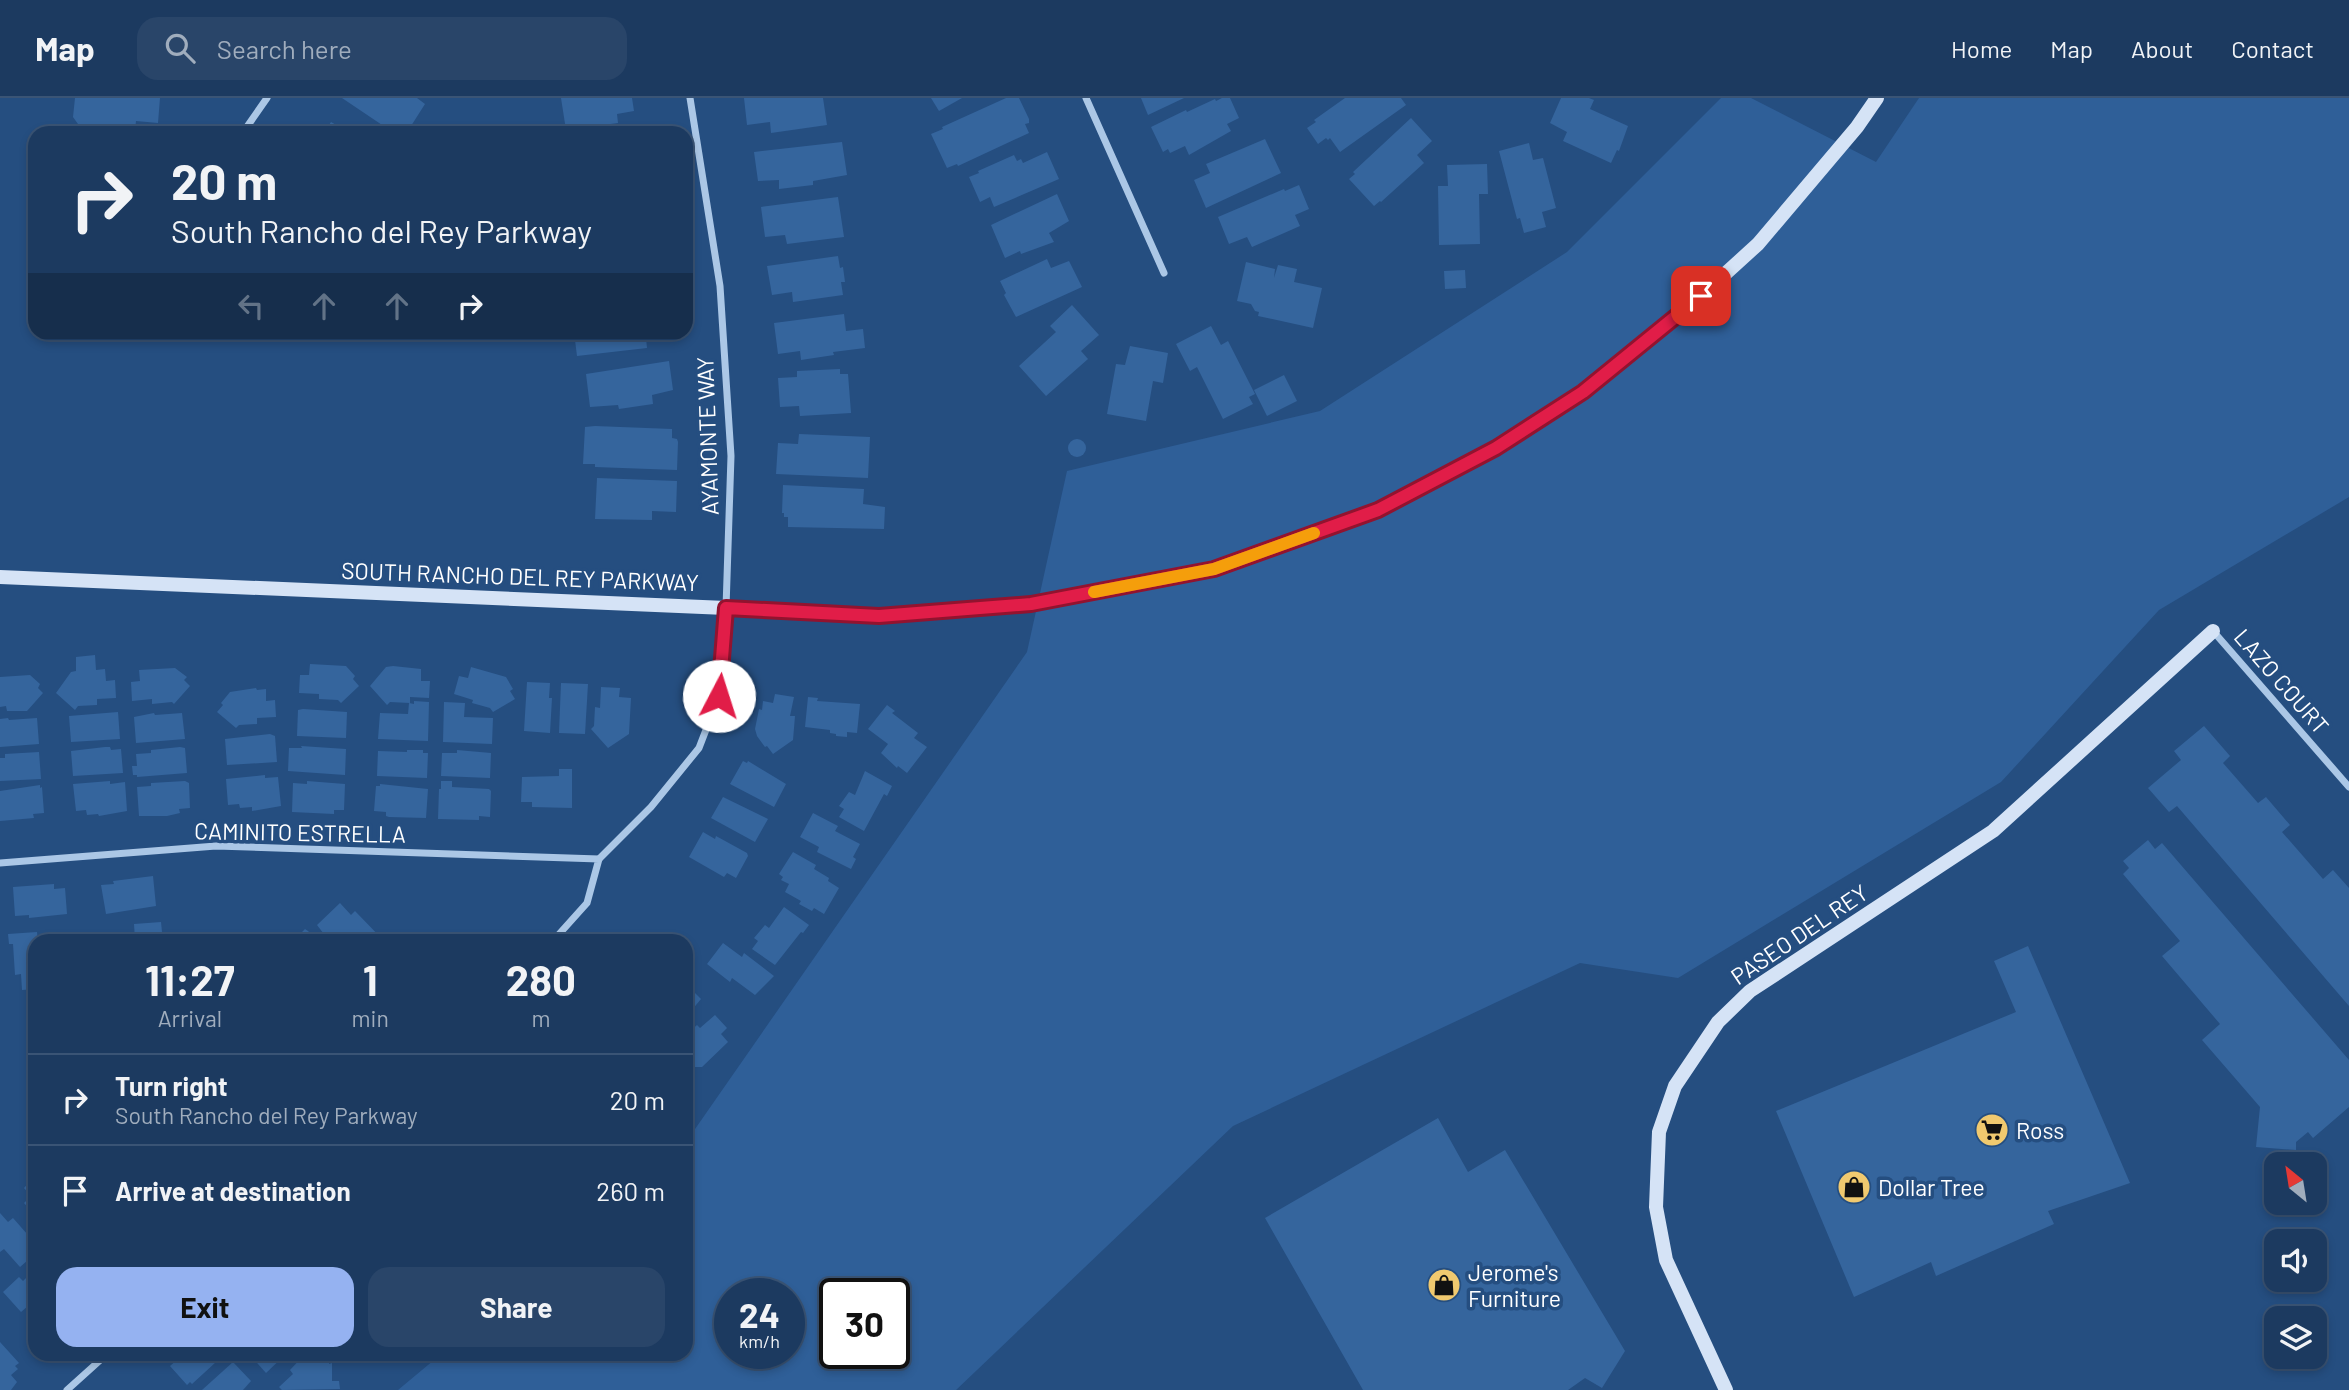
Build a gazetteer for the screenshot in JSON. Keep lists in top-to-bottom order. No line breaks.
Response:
{"streets":{"street":["AYAMONTE WAY","SOUTH RANCHO DEL REY PARKWAY","LAZO COURT","CAMINITO ESTRELLA","PASEO DEL REY"]},"crossings":[["AYAMONTE WAY","SOUTH RANCHO DEL REY PARKWAY"],["LAZO COURT","PASEO DEL REY"]],"places":{"supermarket":["Ross"],"shop":["Dollar Tree","Jerome's Furniture"]},"north":"top left","page":{"header":"Map","search":"Search here","nav":["Home","Map","About","Contact"],"turn":["20 m","South Rancho del Rey Parkway"],"eta":["11:27","Arrival","1","min","280","m"],"list":[{"name":"Turn right","note":"South Rancho del Rey Parkway","value":"20 m"},{"name":"Arrive at destination","value":"260 m"}],"buttons":["Exit","Share"],"speed":"24 km/h","limit":"30"}}
